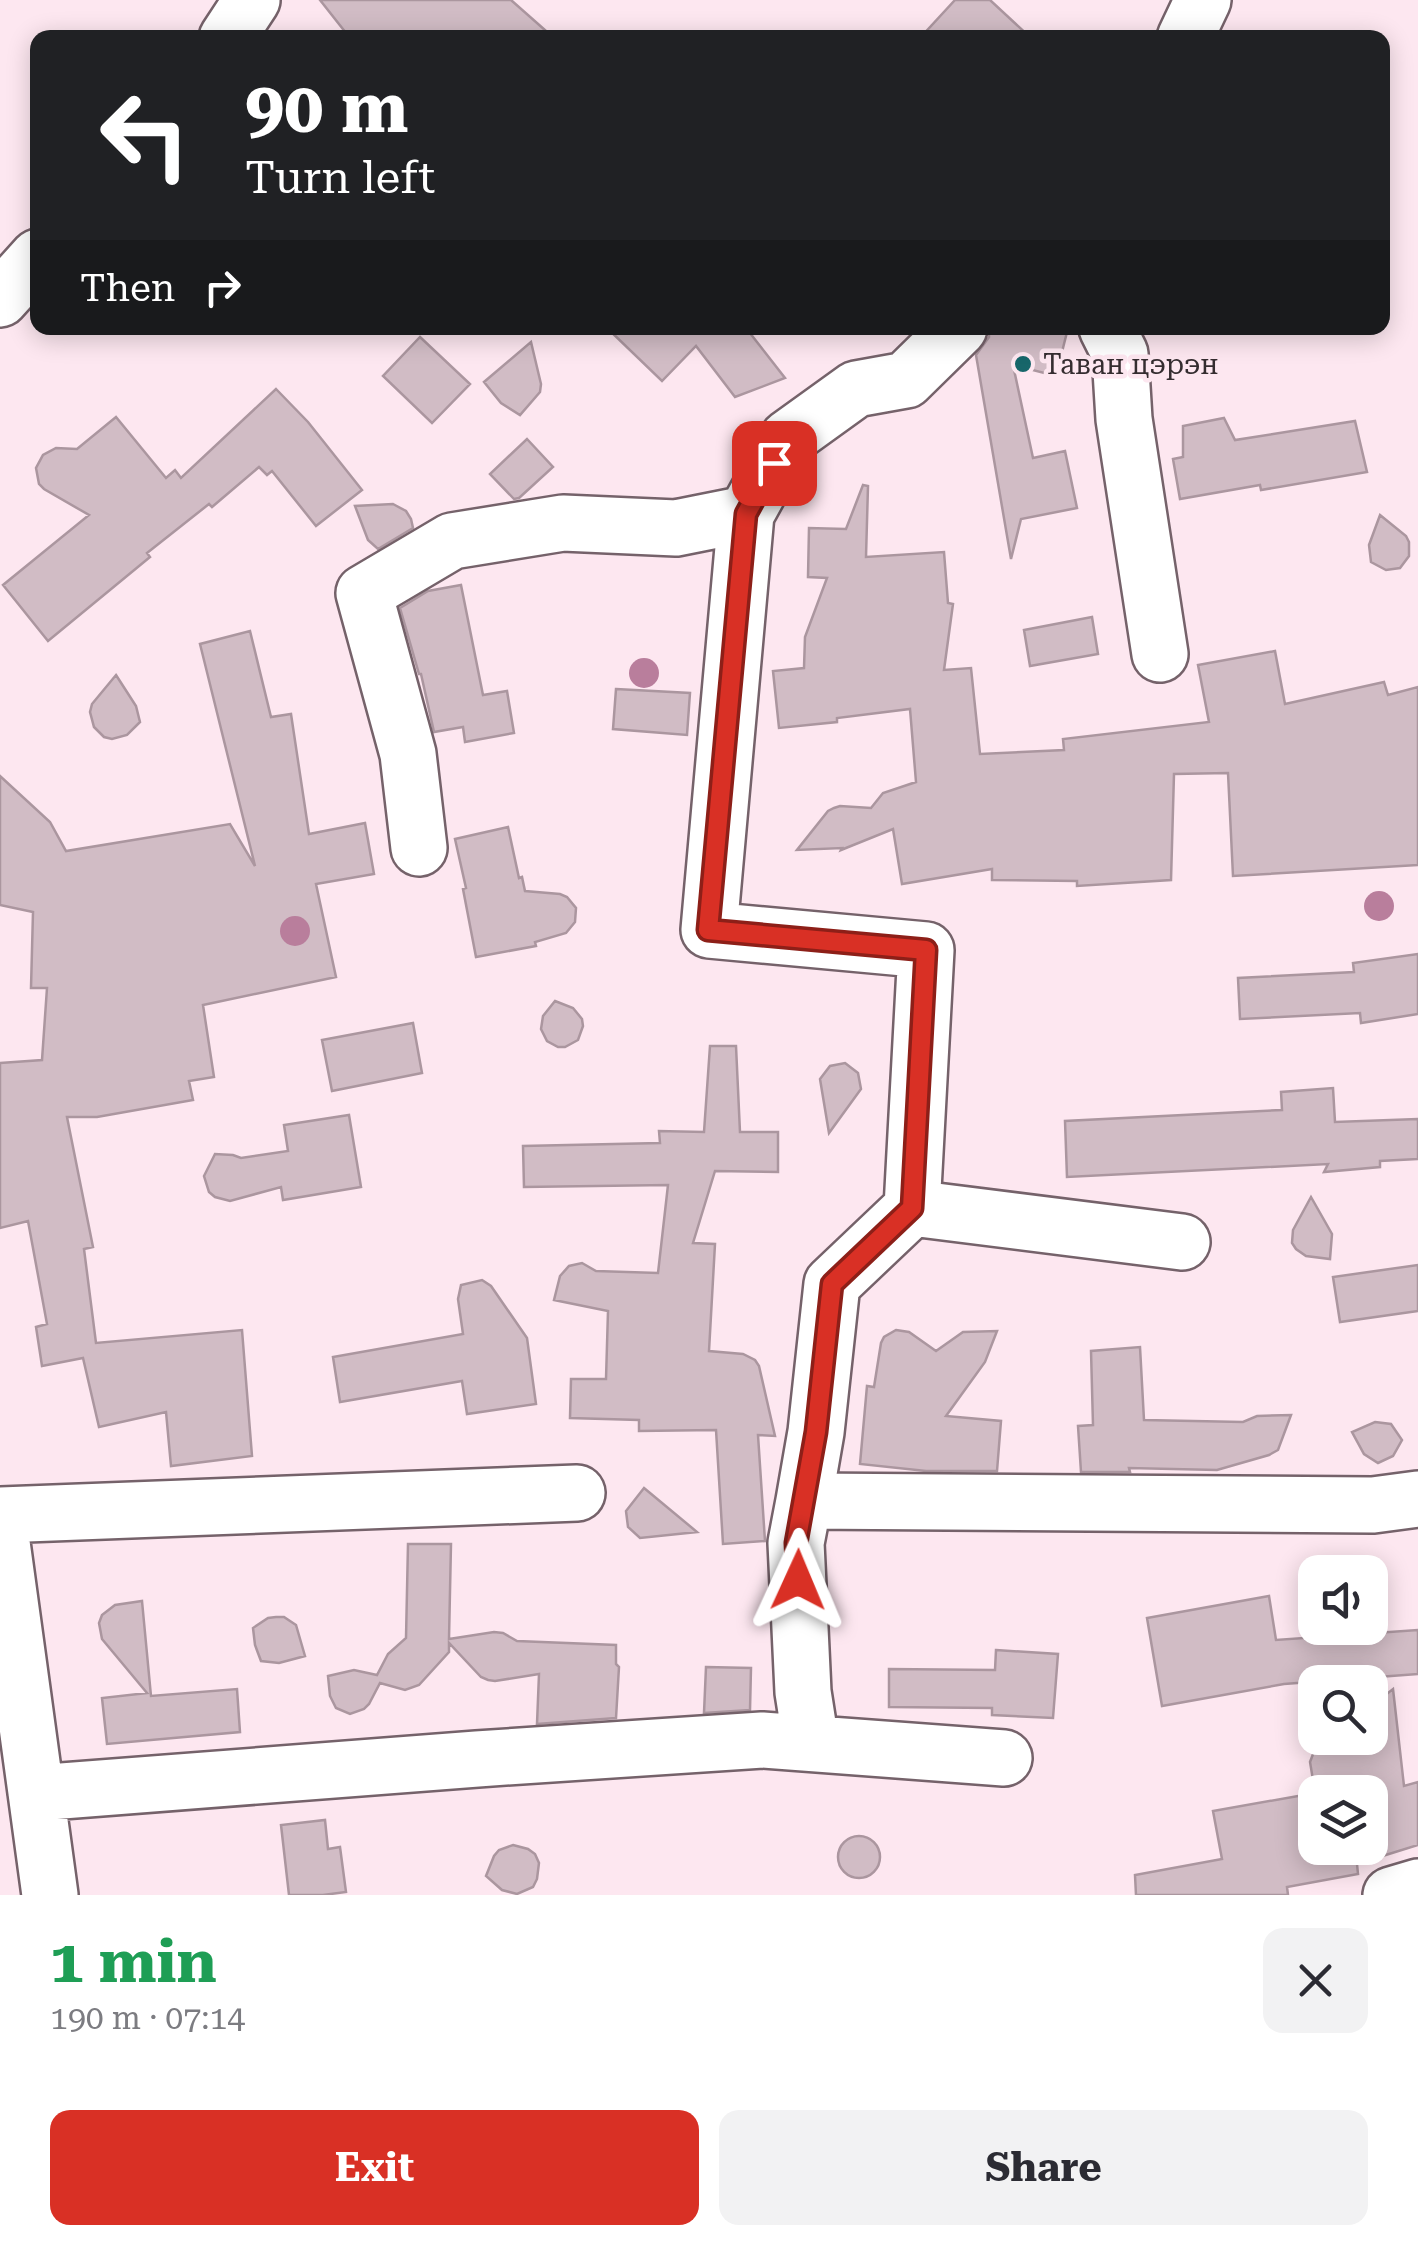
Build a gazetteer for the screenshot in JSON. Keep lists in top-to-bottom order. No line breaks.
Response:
{"places":["Таван цэрэн"],"page":{"turn":["90 m","Turn left"],"then":"Then","heading":["1 min","190 m · 07:14"],"buttons":["Exit","Share"]}}
